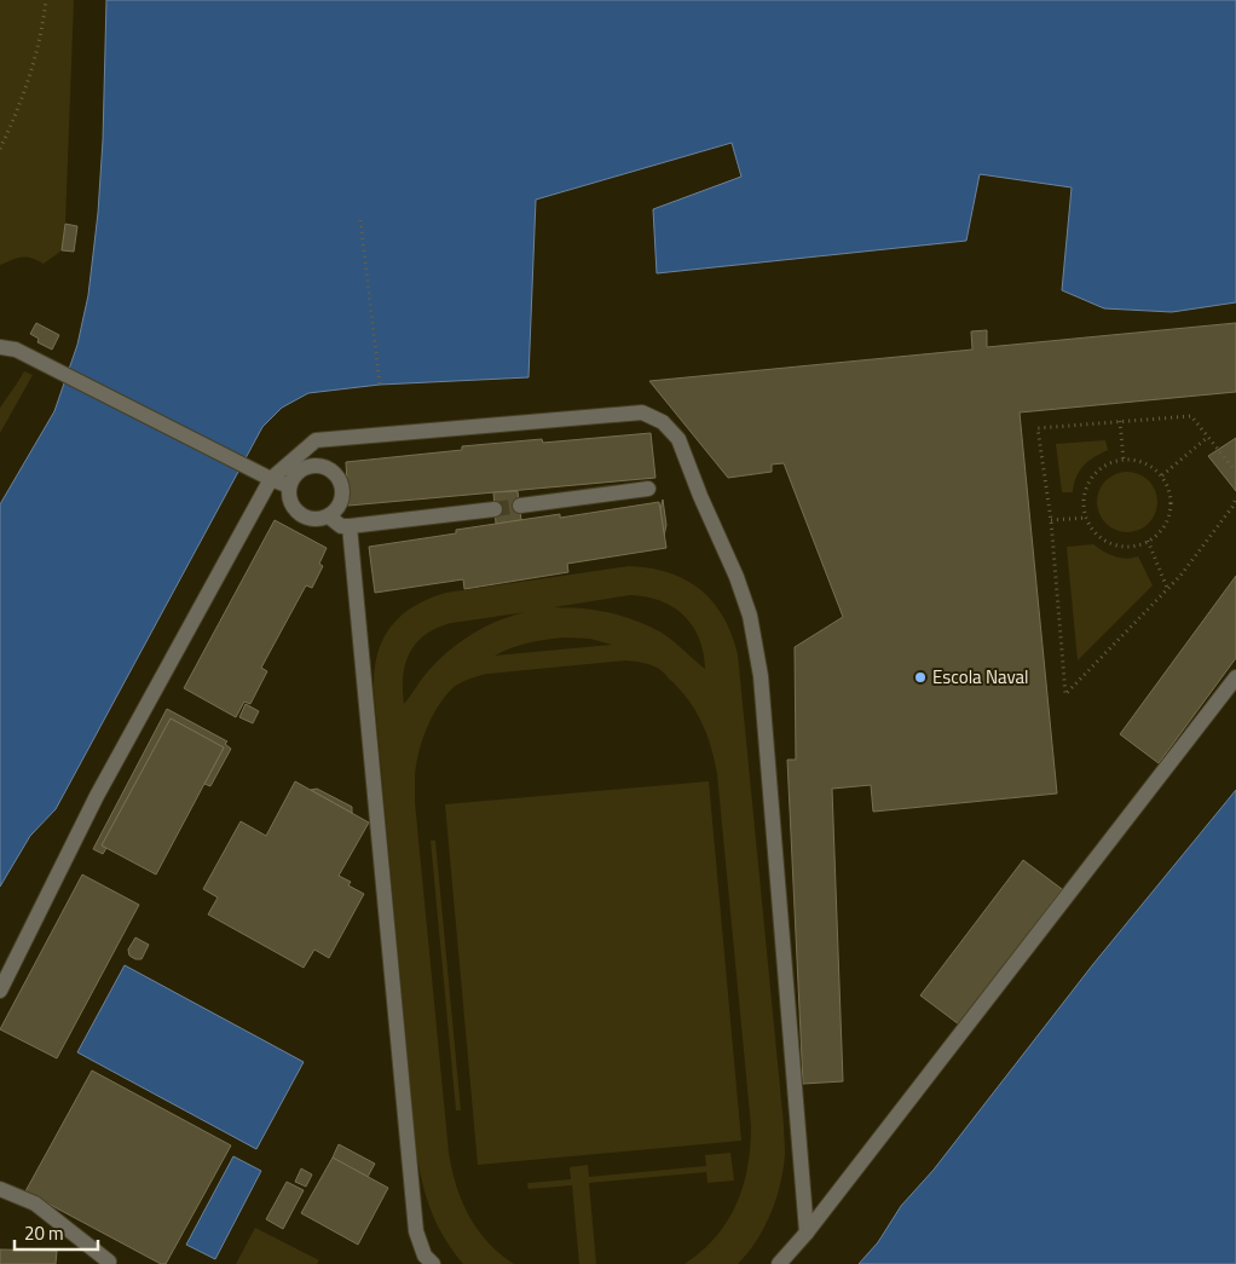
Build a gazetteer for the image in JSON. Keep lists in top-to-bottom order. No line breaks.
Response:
{"places":["Escola Naval"],"scale_bar":"20 m"}
